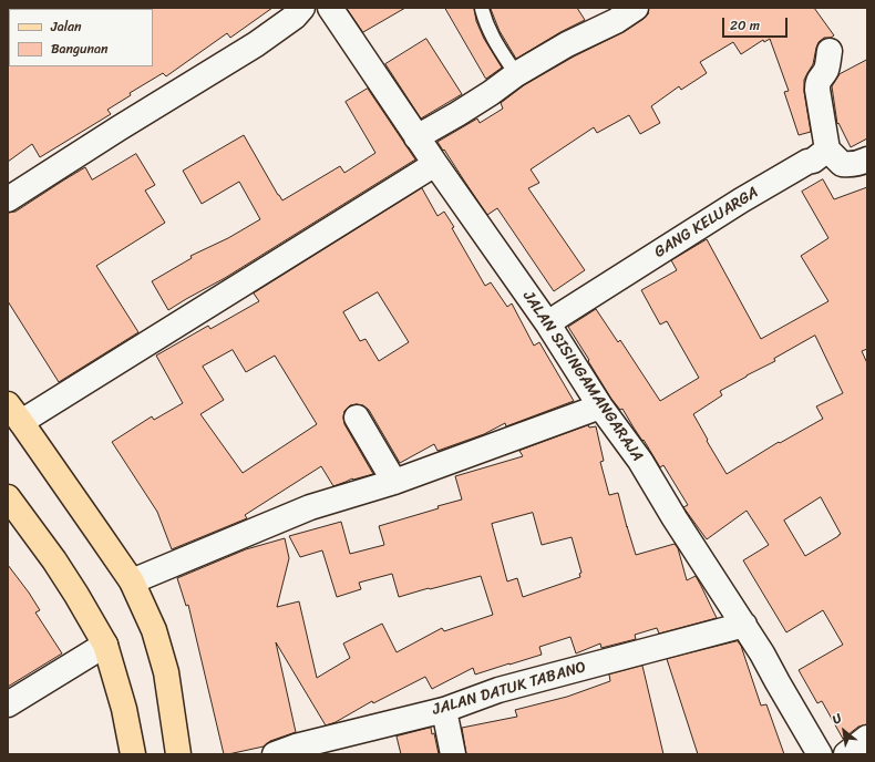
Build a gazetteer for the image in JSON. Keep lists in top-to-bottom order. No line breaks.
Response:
{"streets":{"street":["GANG KELUARGA","JALAN SISINGAMANGARAJA","JALAN DATUK TABANO"]},"crossings":[["GANG KELUARGA","JALAN SISINGAMANGARAJA"],["JALAN SISINGAMANGARAJA","JALAN DATUK TABANO"]],"legend":["Jalan","Bangunan"],"scale_bar":"20 m","north":"top left"}
